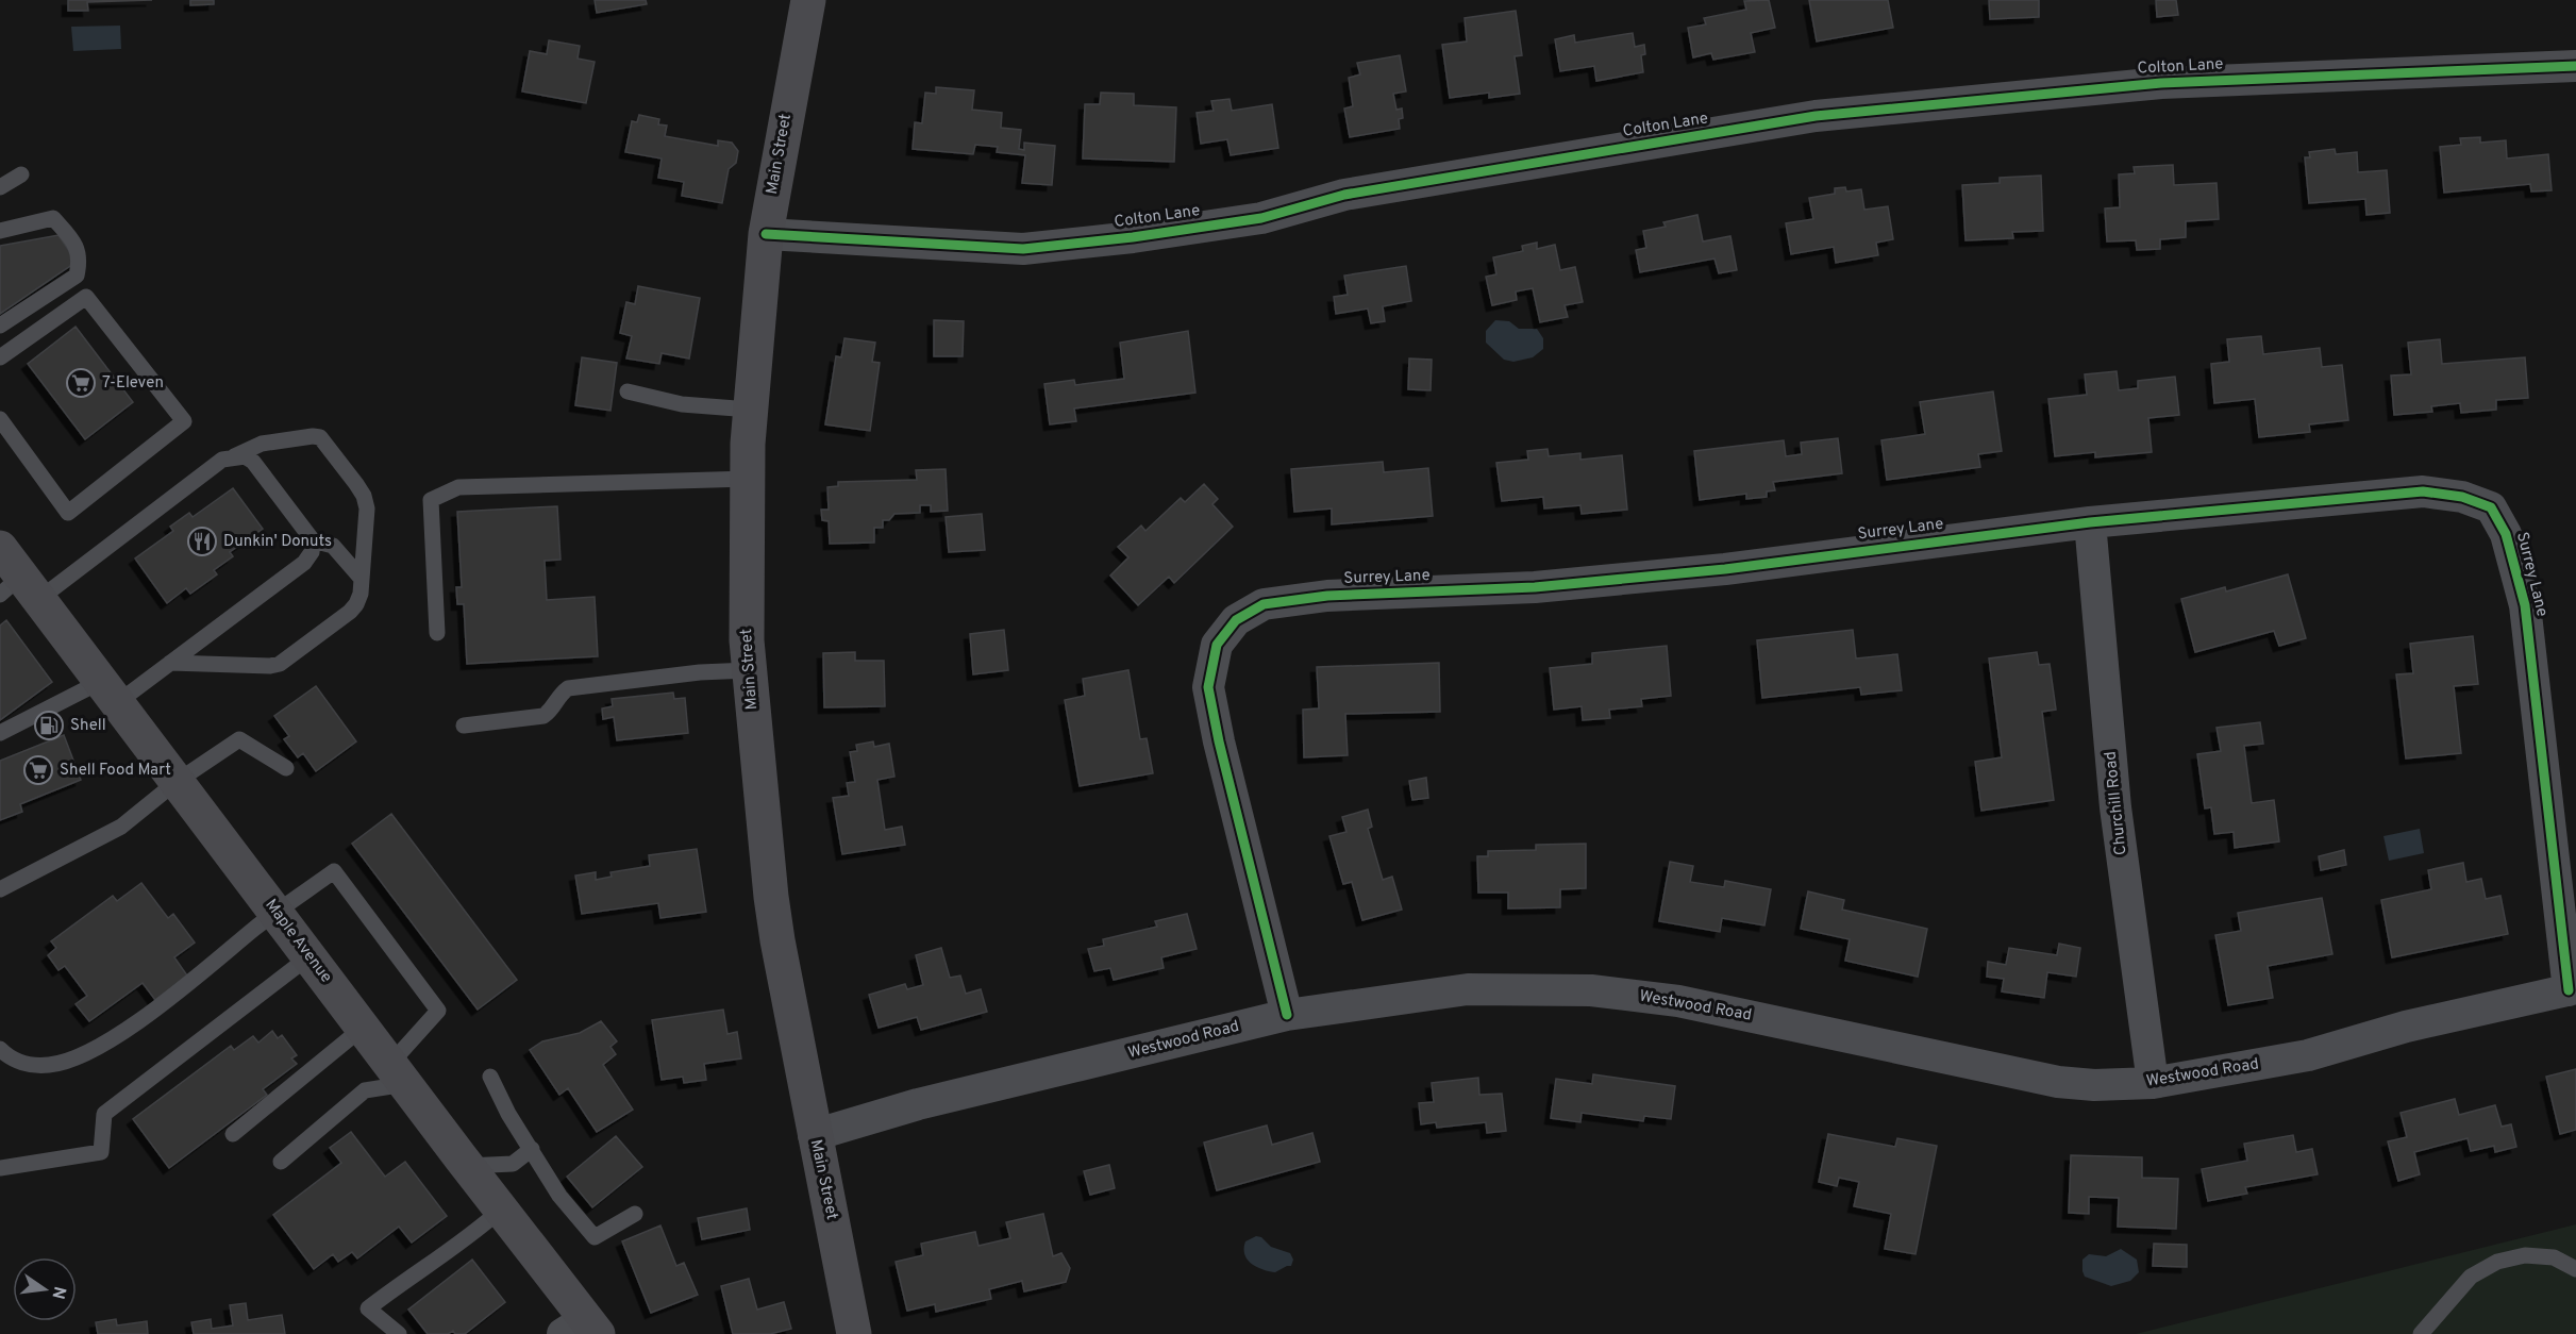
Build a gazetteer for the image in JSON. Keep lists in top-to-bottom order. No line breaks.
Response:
{"streets":{"main road":["Main Street","Maple Avenue"],"street":["Colton Lane","Surrey Lane","Churchill Road","Westwood Road"]},"crossings":[["Colton Lane","Main Street"],["Main Street","Westwood Road"],["Surrey Lane","Churchill Road"],["Surrey Lane","Westwood Road"],["Churchill Road","Westwood Road"]],"places":{"supermarket":["7-Eleven","Shell Food Mart"],"restaurant":["Dunkin' Donuts"],"fuel station":["Shell"]},"north":"right"}
